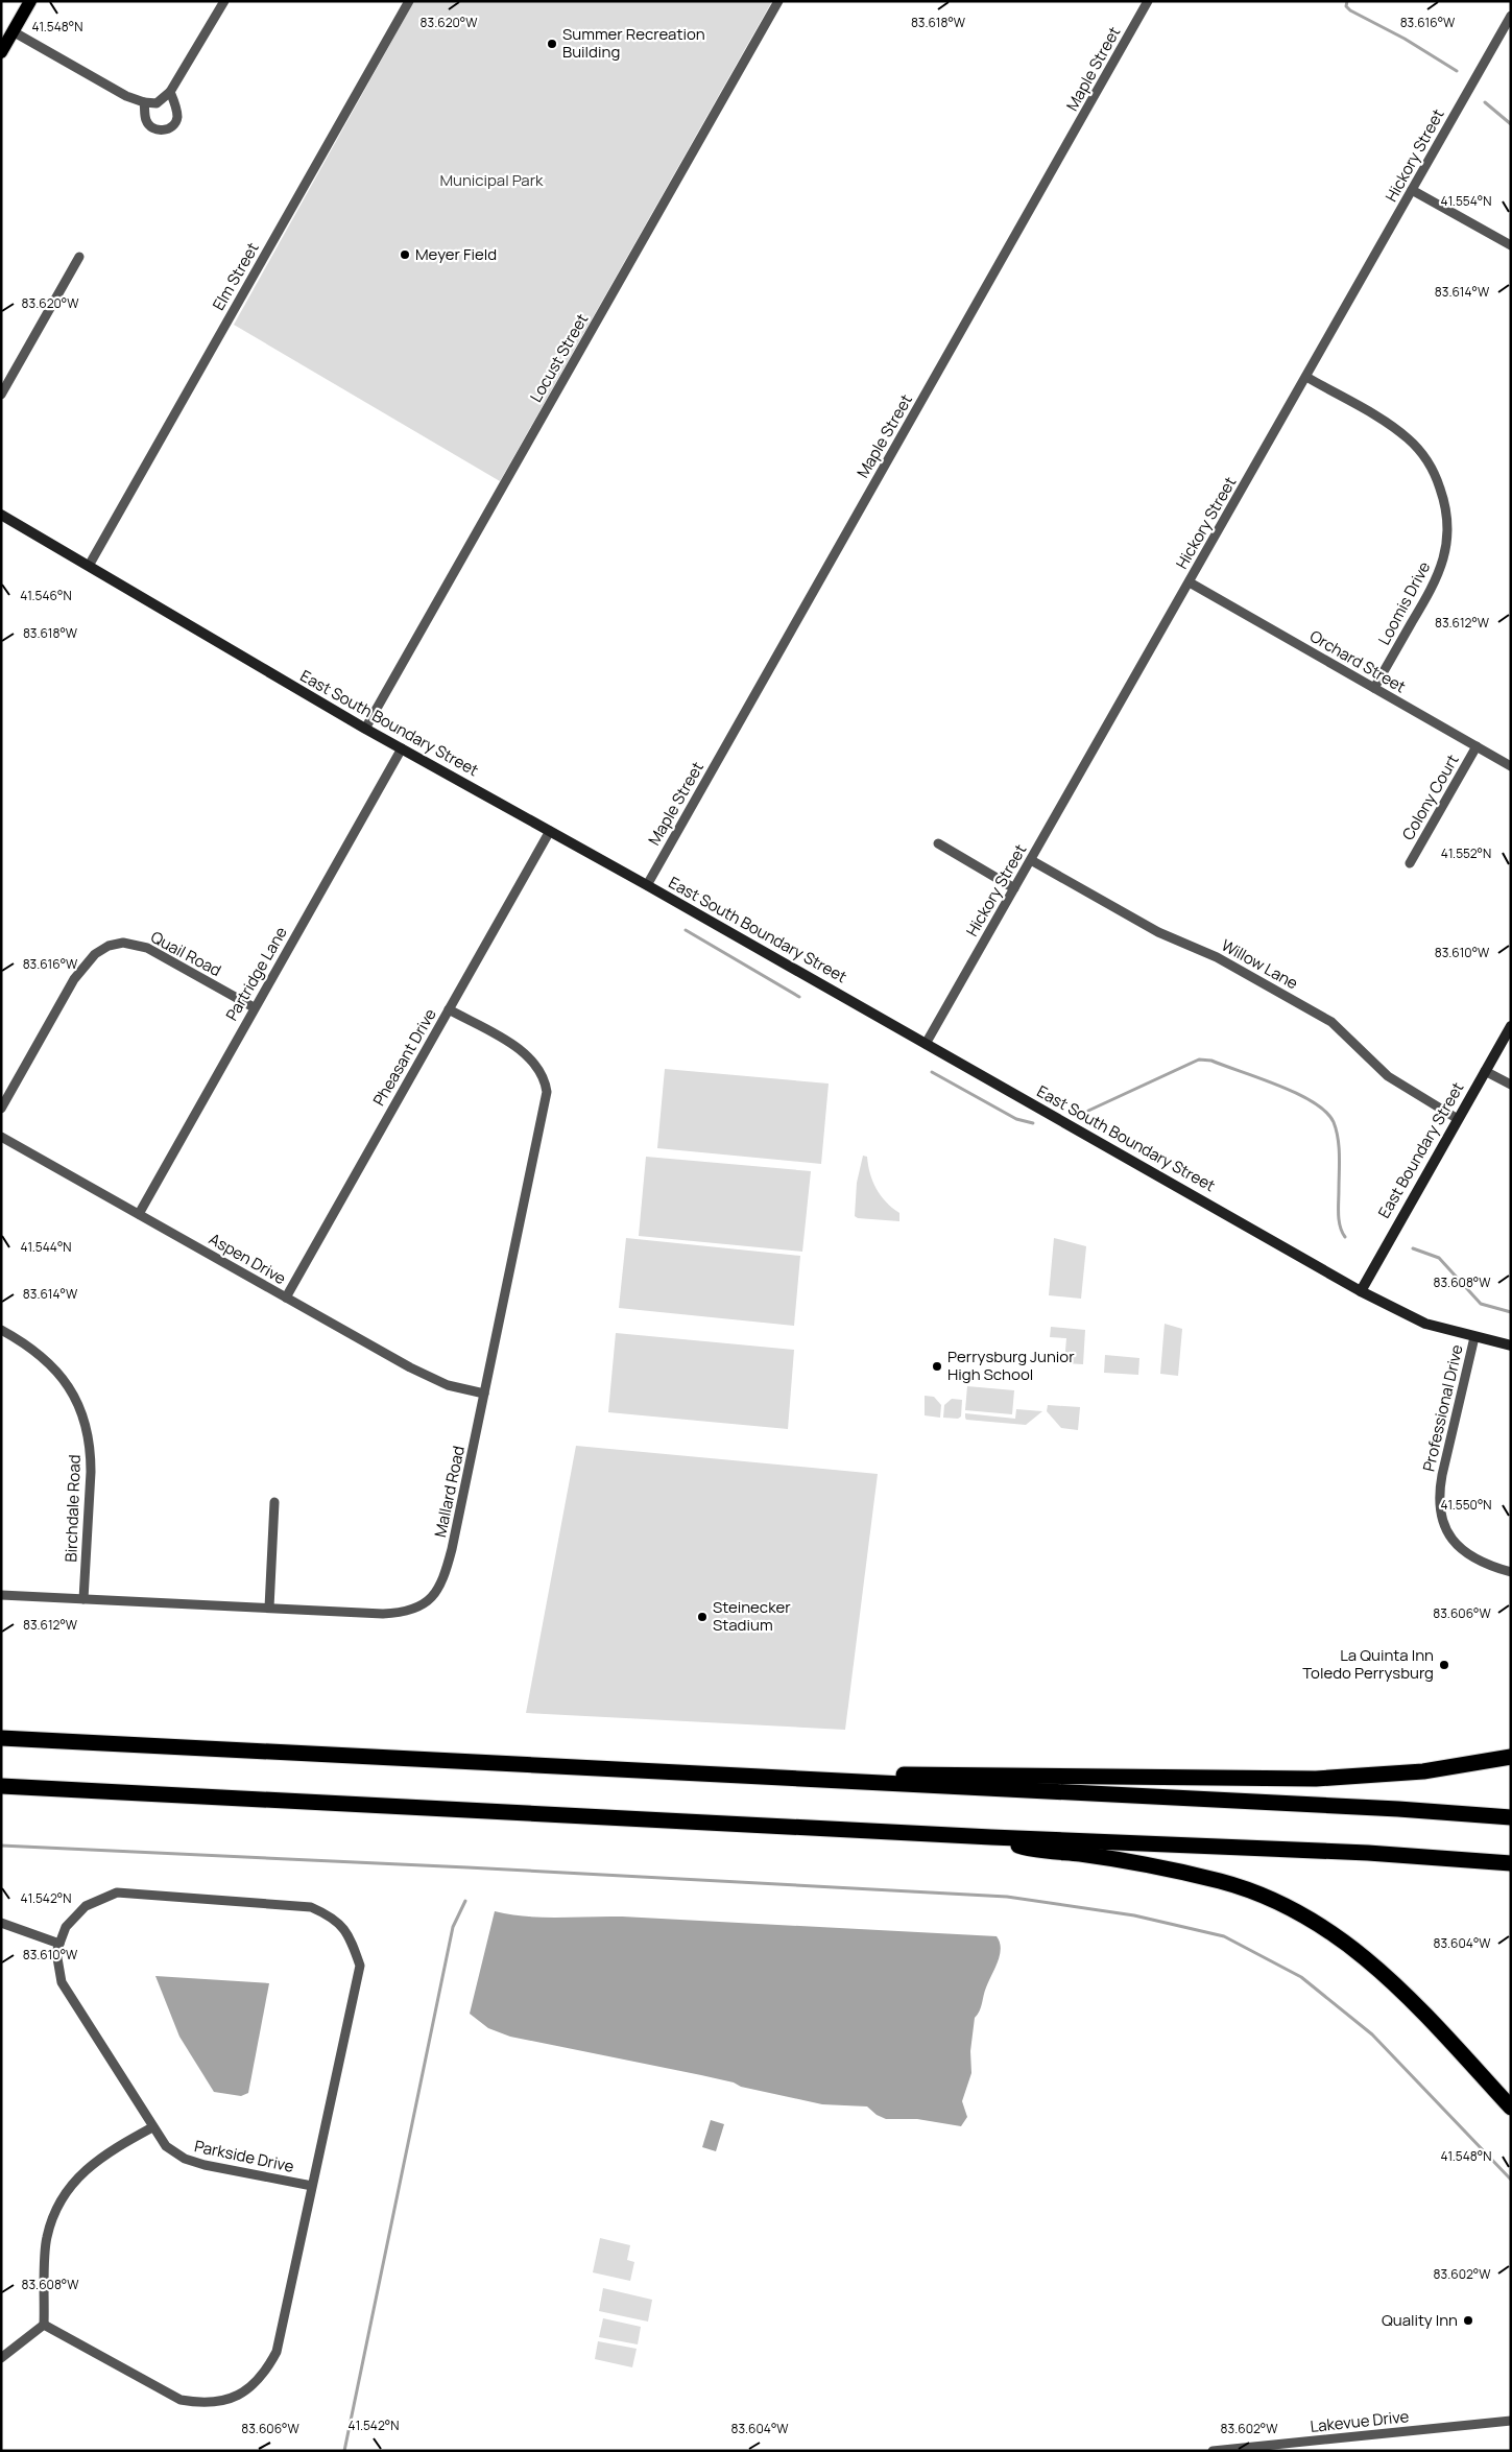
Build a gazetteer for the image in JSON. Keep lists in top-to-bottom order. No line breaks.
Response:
{"streets":{"street":["Maple Street","Hickory Street","Elm Street","Locust Street","Loomis Drive","Orchard Street","East South Boundary Street","Colony Court","Quail Road","Willow Lane","Partridge Lane","Pheasant Drive","East Boundary Street","Aspen Drive","Professional Drive","Mallard Road","Birchdale Road","Parkside Drive","Lakevue Drive"]},"crossings":[["Maple Street","East South Boundary Street"],["Hickory Street","Loomis Drive"],["Hickory Street","Orchard Street"],["Hickory Street","East South Boundary Street"],["Hickory Street","Willow Lane"],["Elm Street","East South Boundary Street"],["Locust Street","East South Boundary Street"],["Loomis Drive","Orchard Street"],["Orchard Street","Colony Court"],["East South Boundary Street","Partridge Lane"],["East South Boundary Street","Pheasant Drive"],["East South Boundary Street","East Boundary Street"],["East South Boundary Street","Professional Drive"],["Quail Road","Partridge Lane"],["Willow Lane","East Boundary Street"],["Partridge Lane","Aspen Drive"],["Pheasant Drive","Aspen Drive"],["Pheasant Drive","Mallard Road"],["Aspen Drive","Mallard Road"],["Mallard Road","Birchdale Road"]],"parks":["Municipal Park"],"places":["Summer Recreation Building","Meyer Field","Perrysburg Junior High School","Steinecker Stadium","La Quinta Inn Toledo Perrysburg","Quality Inn"],"coordinates":["83.616°W","83.620°W","83.618°W","41.548°N","41.554°N","83.614°W","41.546°N","83.612°W","41.552°N","83.610°W","41.544°N","83.608°W","41.550°N","83.606°W","41.542°N","83.604°W","83.602°W"]}
